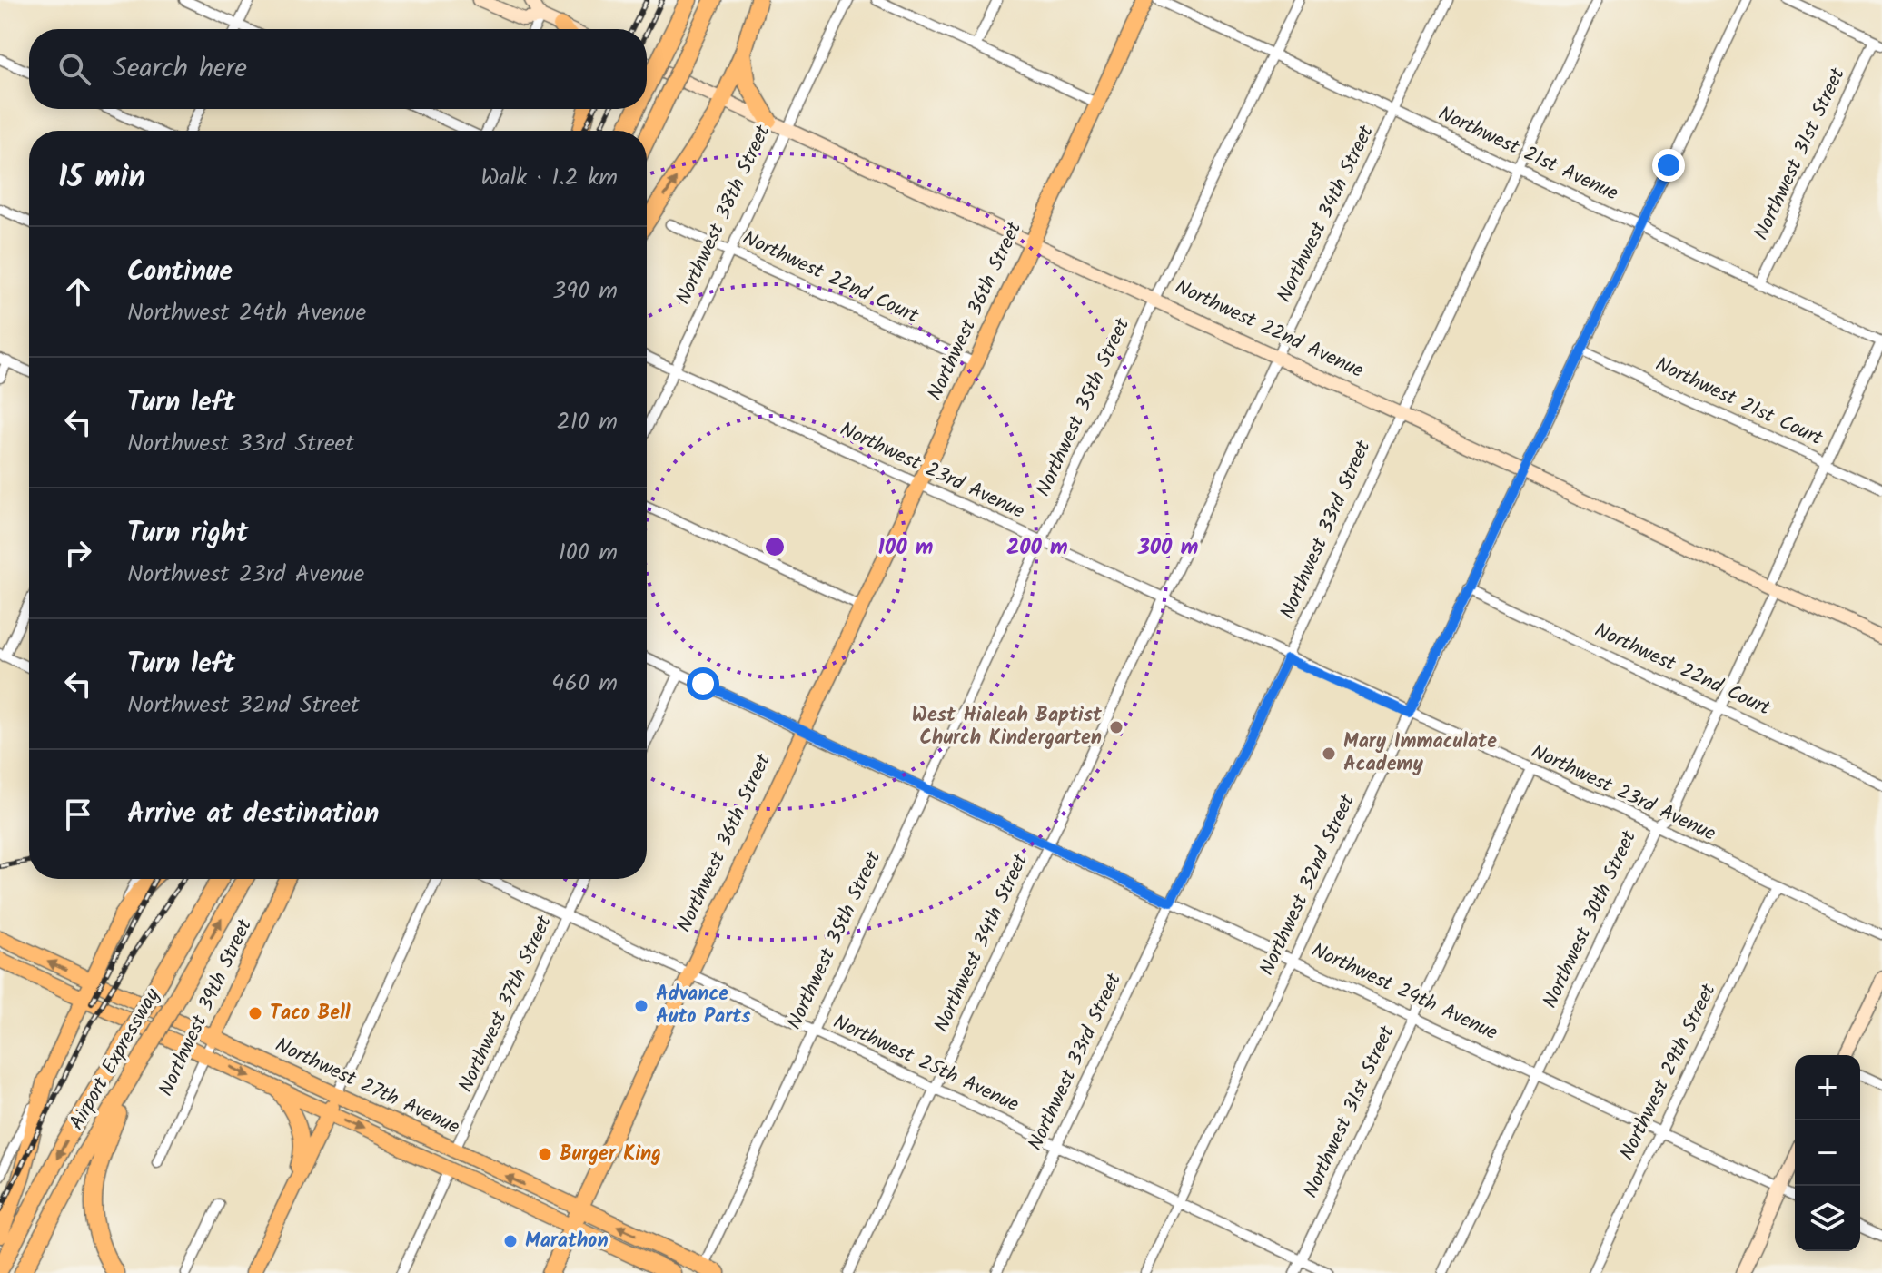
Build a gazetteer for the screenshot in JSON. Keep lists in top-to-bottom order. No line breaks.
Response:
{"streets":{"highway":["Northwest 36th Street","Airport Expressway","Northwest 27th Avenue"],"main road":["Northwest 22nd Avenue","Northwest 39th Street"],"street":["Northwest 21st Avenue","Northwest 31st Street","Northwest 34th Street","Northwest 38th Street","Northwest 22nd Court","Northwest 21st Court","Northwest 35th Street","Northwest 23rd Avenue","Northwest 33rd Street","Northwest 32nd Street","Northwest 30th Street","Northwest 24th Avenue","Northwest 37th Street","Northwest 25th Avenue","Northwest 29th Street"]},"crossings":[["Northwest 21st Avenue","Northwest 31st Street"],["Northwest 21st Avenue","Northwest 34th Street"],["Northwest 21st Avenue","Northwest 35th Street"],["Northwest 21st Avenue","Northwest 33rd Street"],["Northwest 21st Avenue","Northwest 32nd Street"],["Northwest 21st Avenue","Northwest 30th Street"],["Northwest 31st Street","Northwest 23rd Avenue"],["Northwest 31st Street","Northwest 24th Avenue"],["Northwest 31st Street","Northwest 25th Avenue"],["Northwest 34th Street","Northwest 22nd Avenue"],["Northwest 34th Street","Northwest 23rd Avenue"],["Northwest 34th Street","Northwest 24th Avenue"],["Northwest 34th Street","Northwest 25th Avenue"],["Northwest 38th Street","Northwest 22nd Court"],["Northwest 38th Street","Northwest 22nd Avenue"],["Northwest 38th Street","Northwest 23rd Avenue"],["Northwest 22nd Court","Northwest 36th Street"],["Northwest 22nd Court","Northwest 32nd Street"],["Northwest 22nd Court","Northwest 30th Street"],["Northwest 36th Street","Northwest 22nd Avenue"],["Northwest 36th Street","Northwest 23rd Avenue"],["Northwest 36th Street","Northwest 24th Avenue"],["Northwest 36th Street","Northwest 25th Avenue"],["Northwest 36th Street","Northwest 27th Avenue"],["Northwest 22nd Avenue","Northwest 35th Street"],["Northwest 22nd Avenue","Northwest 33rd Street"],["Northwest 22nd Avenue","Northwest 32nd Street"],["Northwest 22nd Avenue","Northwest 30th Street"],["Northwest 21st Court","Northwest 32nd Street"],["Northwest 21st Court","Northwest 30th Street"],["Northwest 35th Street","Northwest 23rd Avenue"],["Northwest 35th Street","Northwest 24th Avenue"],["Northwest 35th Street","Northwest 25th Avenue"],["Northwest 35th Street","Northwest 27th Avenue"],["Northwest 23rd Avenue","Northwest 33rd Street"],["Northwest 23rd Avenue","Northwest 32nd Street"],["Northwest 23rd Avenue","Northwest 30th Street"],["Northwest 23rd Avenue","Northwest 29th Street"],["Northwest 33rd Street","Northwest 24th Avenue"],["Northwest 33rd Street","Northwest 25th Avenue"],["Northwest 32nd Street","Northwest 24th Avenue"],["Northwest 32nd Street","Northwest 25th Avenue"],["Northwest 30th Street","Northwest 24th Avenue"],["Northwest 24th Avenue","Northwest 29th Street"],["Northwest 37th Street","Northwest 25th Avenue"],["Northwest 37th Street","Northwest 27th Avenue"],["Northwest 39th Street","Northwest 27th Avenue"]],"places":["West Hialeah Baptist Church Kindergarten","Mary Immaculate Academy","Advance Auto Parts","Taco Bell","Burger King","Marathon"],"page":{"search":"Search here","heading":["15 min","Walk · 1.2 km"],"list":[["Continue","Northwest 24th Avenue","390 m"],["Turn left","Northwest 33rd Street","210 m"],["Turn right","Northwest 23rd Avenue","100 m"],["Turn left","Northwest 32nd Street","460 m"],"Arrive at destination"],"map_buttons":["+","−"]},"rings":["100 m","200 m","300 m"]}
